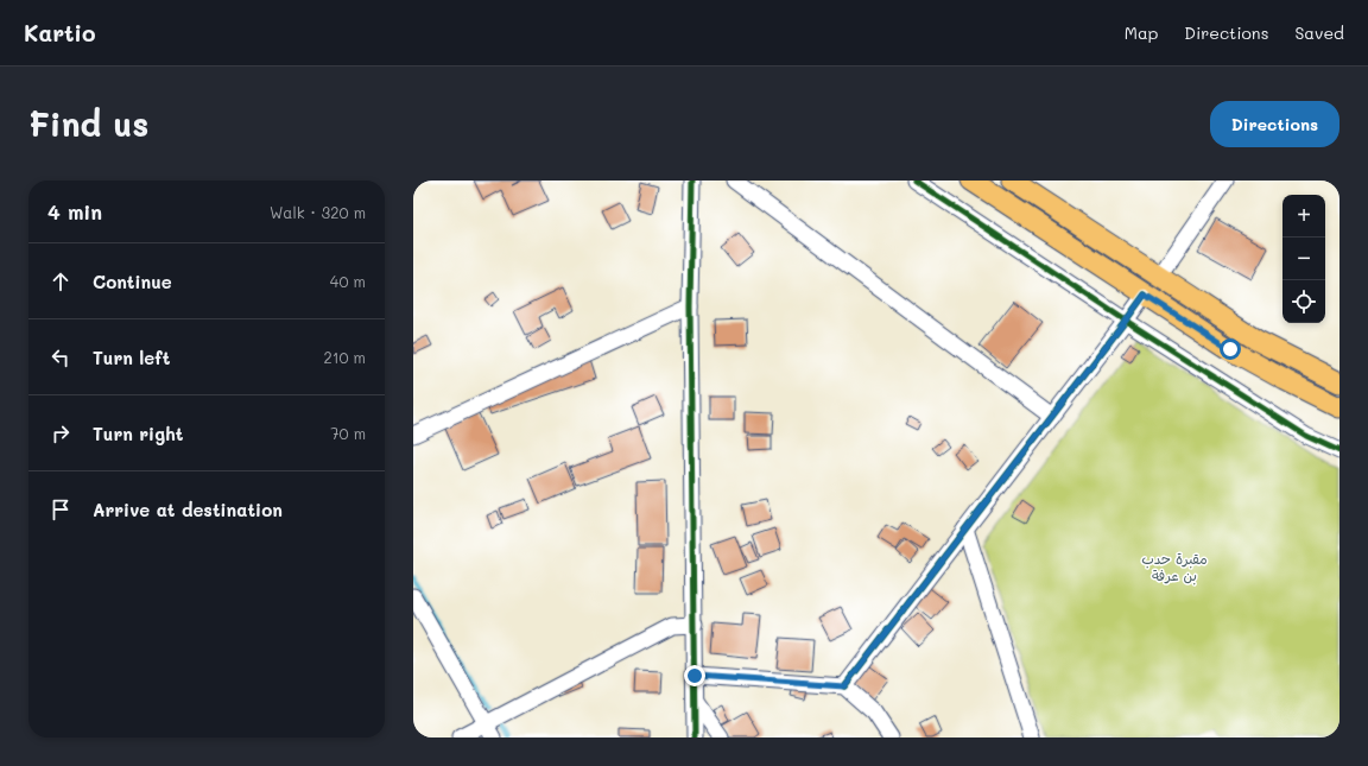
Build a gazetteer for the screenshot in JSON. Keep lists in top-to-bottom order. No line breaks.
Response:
{"parks":["مقبرة حدب بن عرفة"],"page":{"header":"Kartio","nav":["Map","Directions","Saved"],"buttons":"Directions","title":"Find us","heading":["4 min","Walk · 320 m"],"map_buttons":["+","−"],"list":[["Continue","40 m"],["Turn left","210 m"],["Turn right","70 m"],"Arrive at destination"]}}
